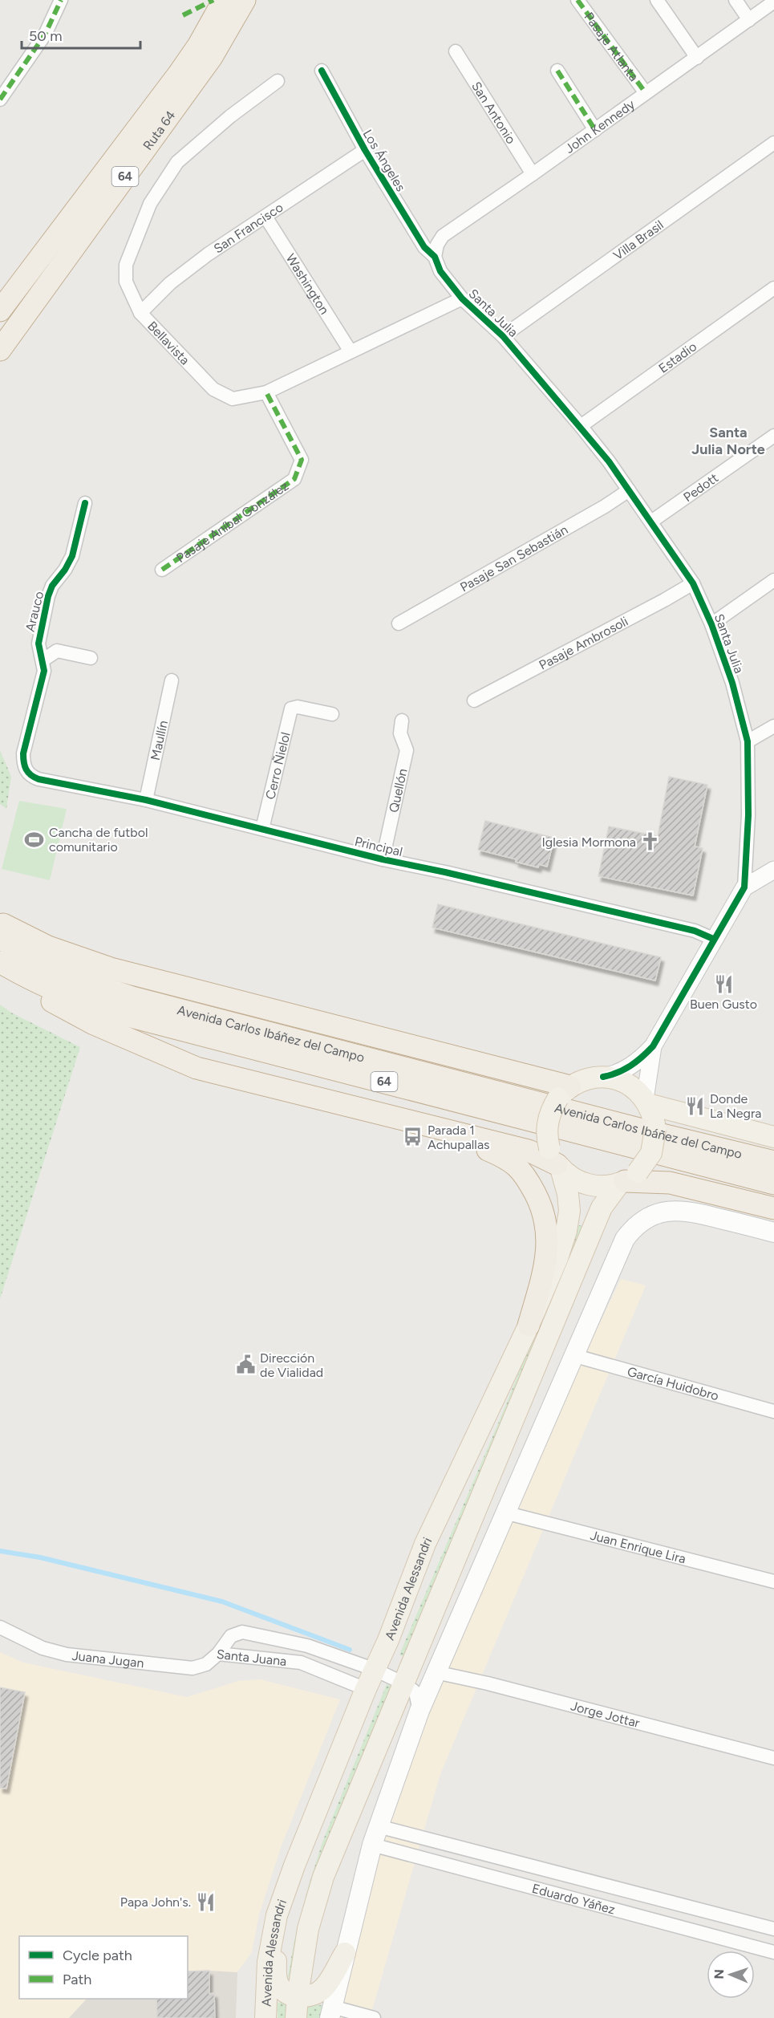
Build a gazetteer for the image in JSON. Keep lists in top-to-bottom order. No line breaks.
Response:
{"streets":{"highway":["Ruta 64","64","Avenida Carlos Ibáñez del Campo"],"main road":["Avenida Alessandri"],"street":["Pasaje Atlanta","San Antonio","John Kennedy","Los Ángeles","San Francisco","Villa Brasil","Washington","Santa Julia","Bellavista","Estadio","Pedott","Pasaje Aníbal González","Pasaje San Sebastián","Arauco","Pasaje Ambrosoli","Maullín","Cerro Ñielol","Quellón","Principal","García Huidobro","Juan Enrique Lira","Santa Juana","Juana Jugan","Jorge Jottar","Eduardo Yáñez"]},"crossings":[["Pasaje Atlanta","John Kennedy"],["San Antonio","John Kennedy"],["John Kennedy","Los Ángeles"],["John Kennedy","Santa Julia"],["Los Ángeles","San Francisco"],["Los Ángeles","Santa Julia"],["San Francisco","Washington"],["San Francisco","Bellavista"],["Villa Brasil","Santa Julia"],["Washington","Bellavista"],["Santa Julia","Bellavista"],["Santa Julia","Estadio"],["Santa Julia","Pedott"],["Santa Julia","Pasaje San Sebastián"],["Santa Julia","Pasaje Ambrosoli"],["Santa Julia","Principal"],["Santa Julia","Avenida Carlos Ibáñez del Campo"],["Santa Julia","Avenida Alessandri"],["Bellavista","Pasaje Aníbal González"],["Arauco","Principal"],["Maullín","Principal"],["Cerro Ñielol","Principal"],["Quellón","Principal"],["Avenida Carlos Ibáñez del Campo","Avenida Alessandri"],["Avenida Alessandri","Santa Juana"],["Santa Juana","Juana Jugan"]],"districts":["Santa Julia Norte"],"places":{"sports":["Cancha de futbol comunitario"],"church":["Iglesia Mormona"],"restaurant":["Buen Gusto","Donde La Negra","Papa John's."],"bus stop":["Parada 1 Achupallas"],"public building":["Dirección de Vialidad"]},"legend":["Cycle path","Path"],"scale_bar":"50 m","north":"left"}
